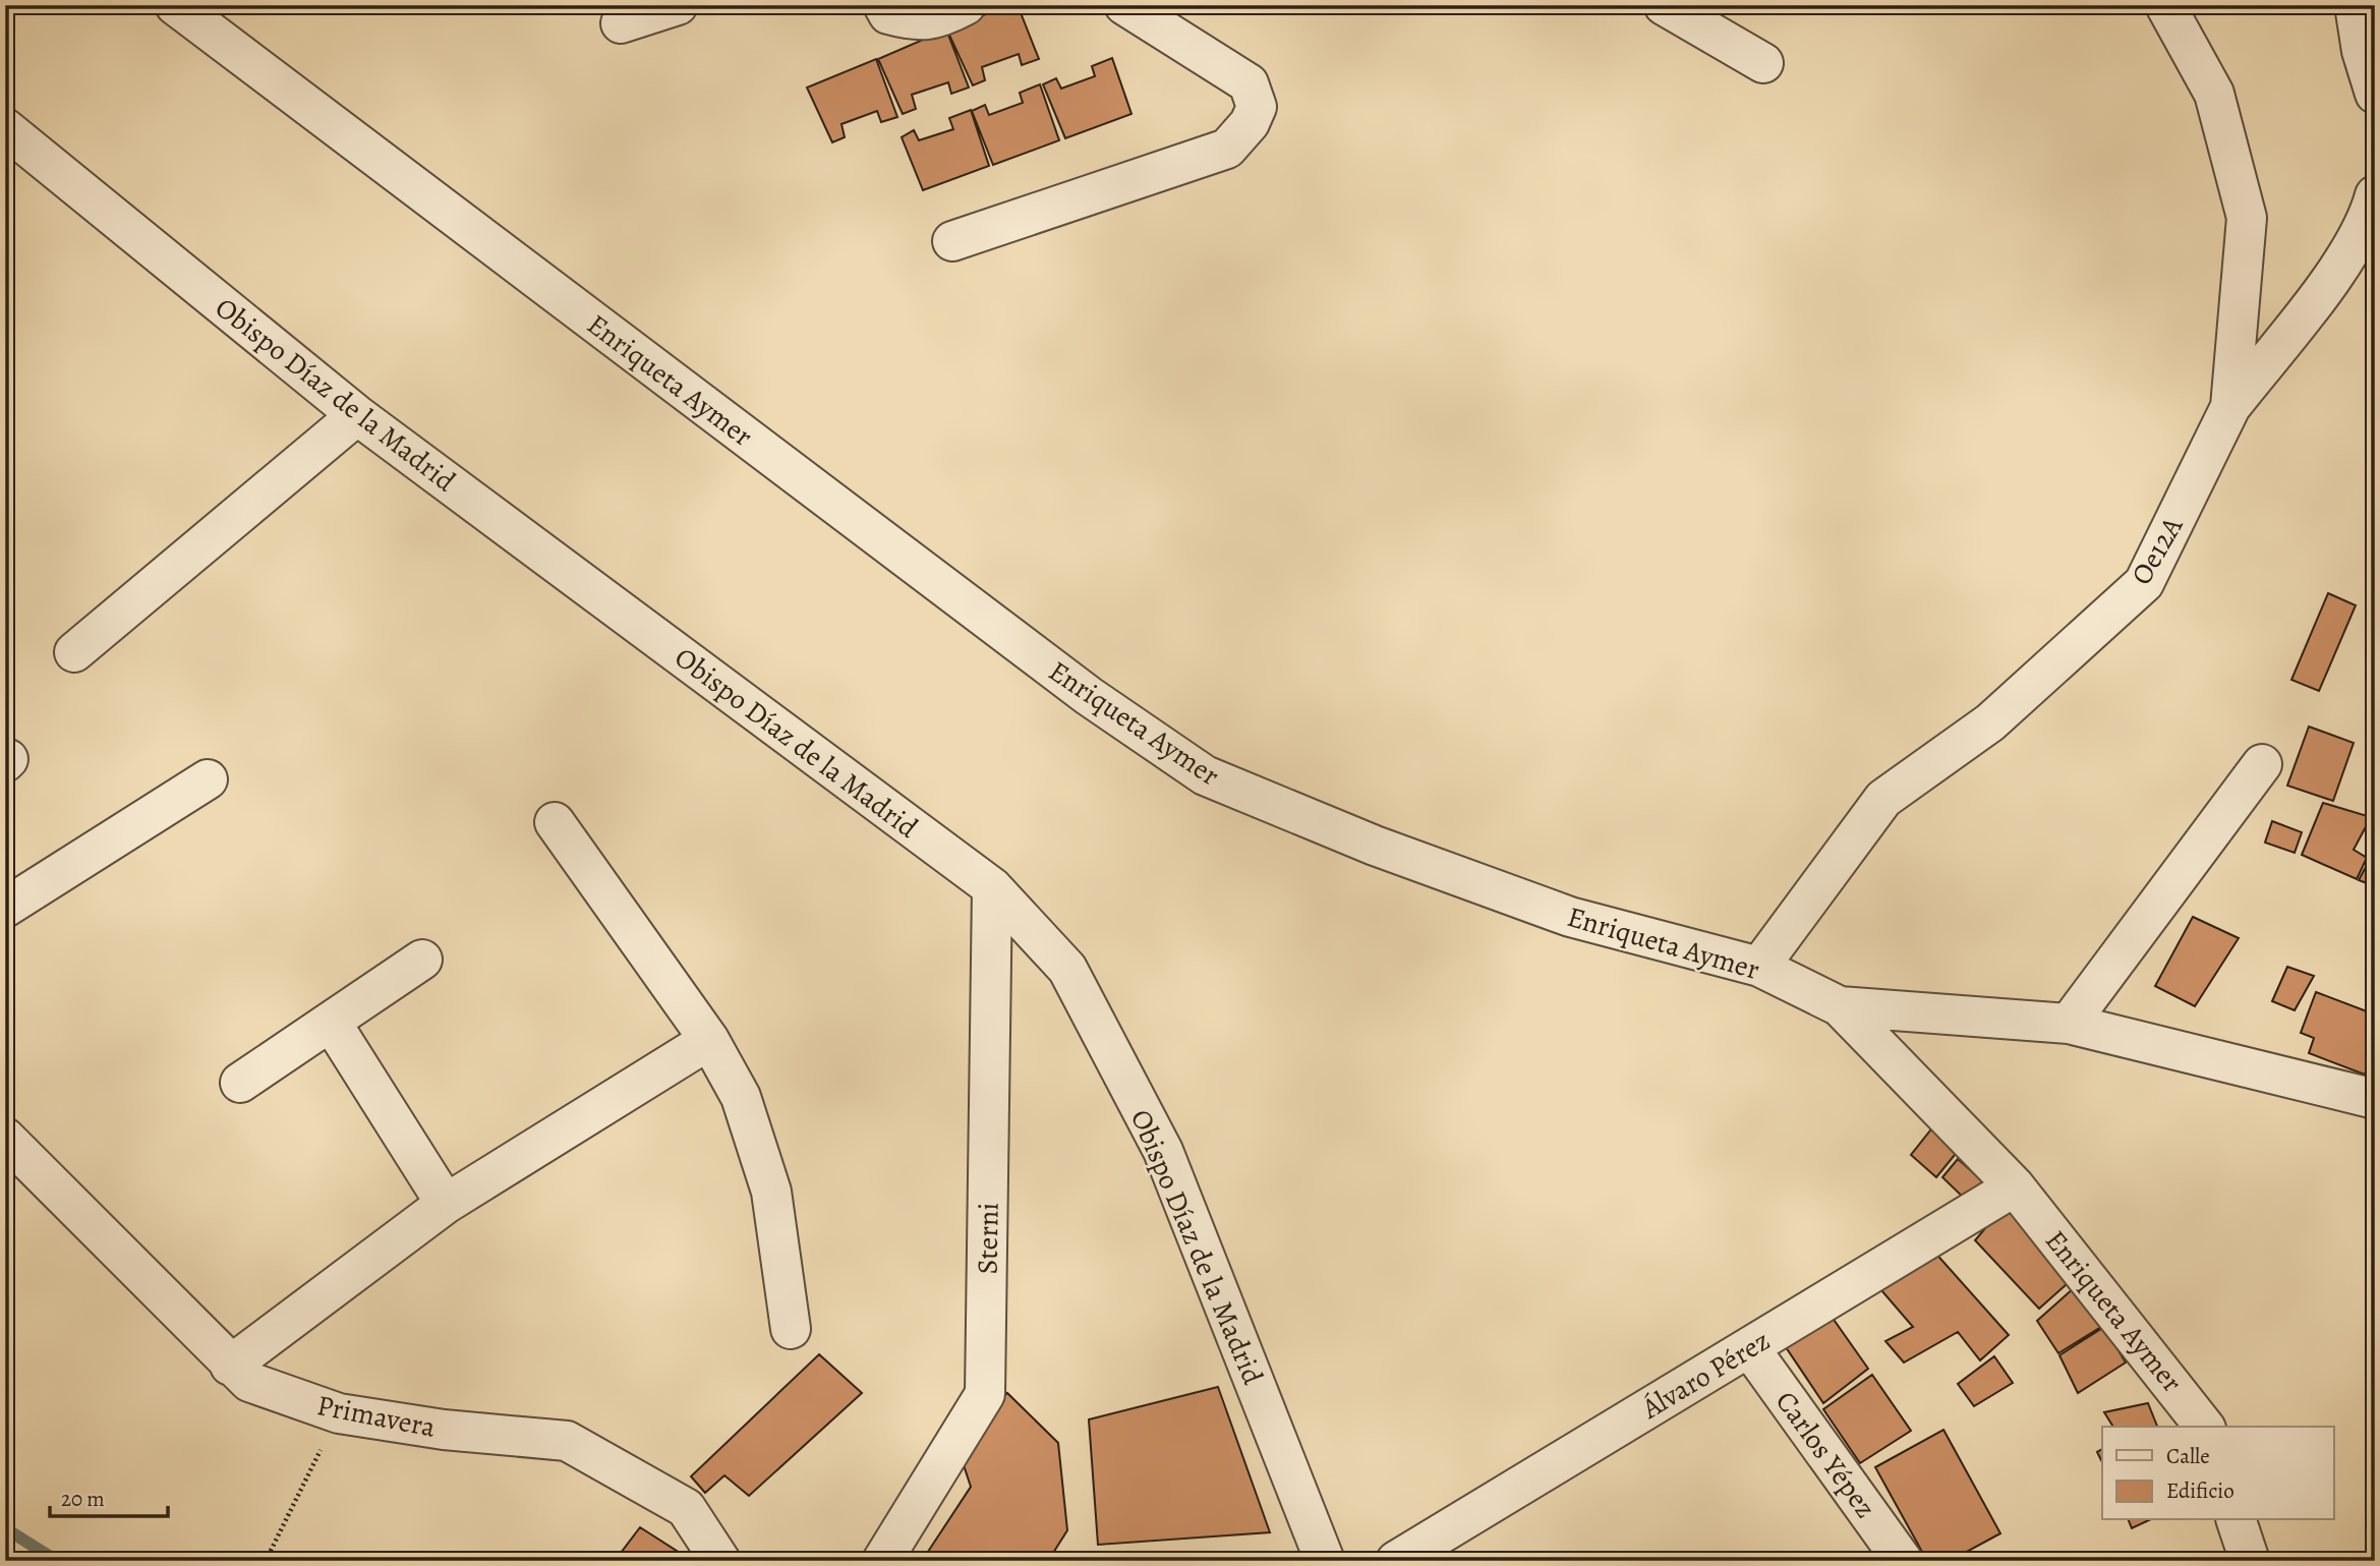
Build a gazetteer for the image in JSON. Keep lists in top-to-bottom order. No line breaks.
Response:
{"streets":{"street":["Enriqueta Aymer","Obispo Díaz de la Madrid","Oe12A","Sterni","Álvaro Pérez","Primavera","Carlos Yépez"]},"crossings":[["Enriqueta Aymer","Oe12A"],["Enriqueta Aymer","Álvaro Pérez"],["Obispo Díaz de la Madrid","Sterni"],["Álvaro Pérez","Carlos Yépez"]],"legend":["Calle","Edificio"],"scale_bar":"20 m"}
